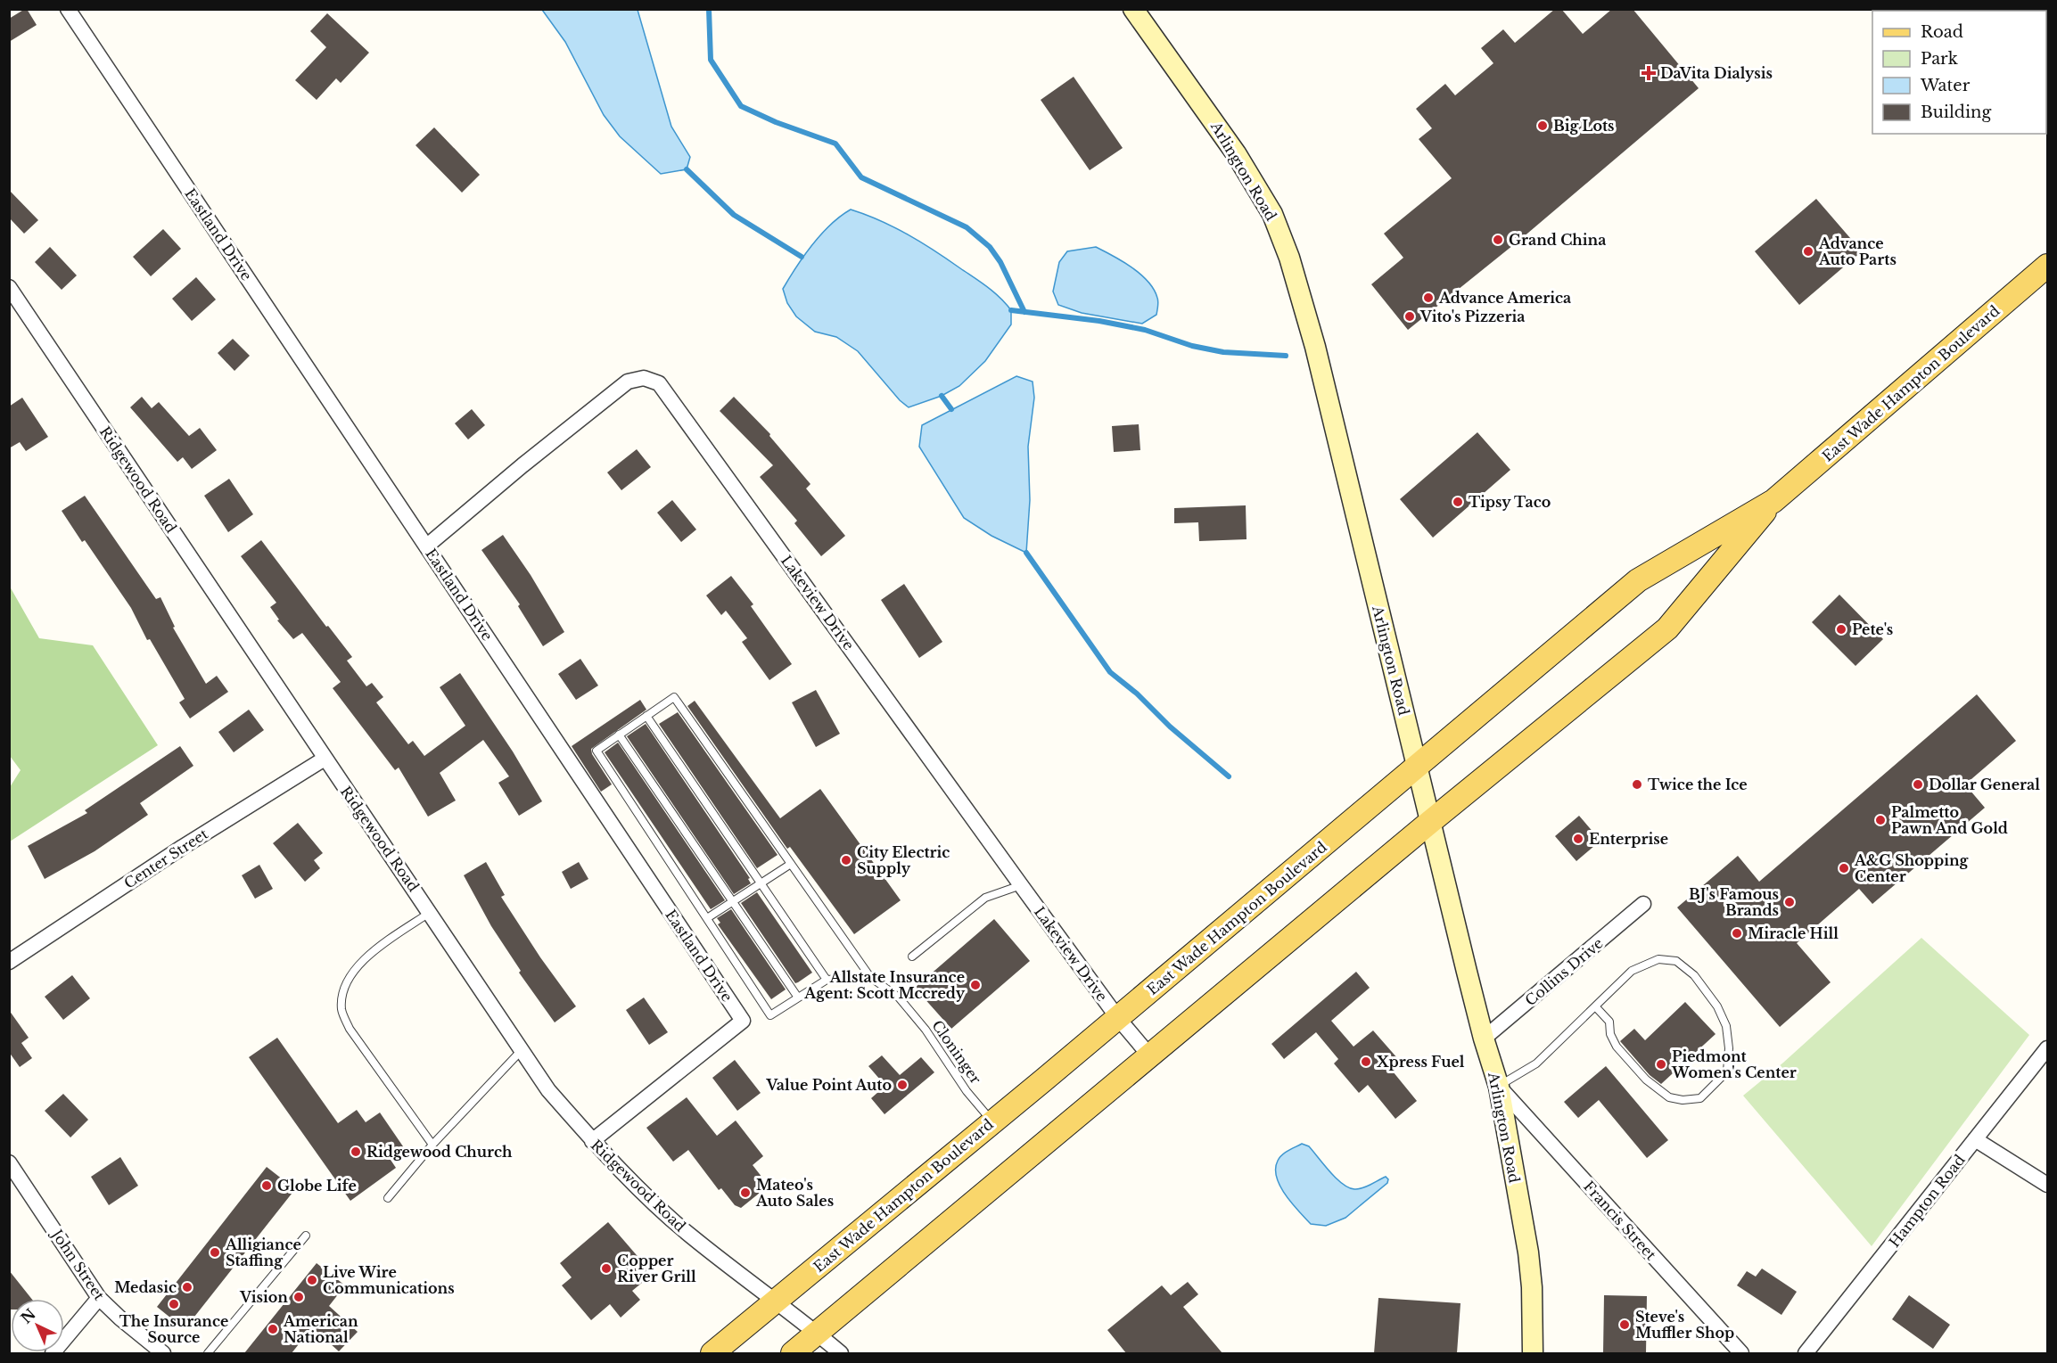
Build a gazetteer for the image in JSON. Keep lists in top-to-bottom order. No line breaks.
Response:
{"streets":{"main road":["Arlington Road","East Wade Hampton Boulevard"],"street":["Eastland Drive","Ridgewood Road","Lakeview Drive","Center Street","Collins Drive","Hampton Road","Francis Street","John Street"],"lane":["Cloninger"]},"crossings":[["Arlington Road","East Wade Hampton Boulevard"],["Arlington Road","Collins Drive"],["Arlington Road","Francis Street"],["Eastland Drive","Ridgewood Road"],["Eastland Drive","Lakeview Drive"],["East Wade Hampton Boulevard","Ridgewood Road"],["East Wade Hampton Boulevard","Lakeview Drive"],["East Wade Hampton Boulevard","Cloninger"],["Ridgewood Road","Center Street"]],"places":{"health":["DaVita Dialysis"],"other":["Big Lots","Grand China","Advance Auto Parts","Advance America","Vito's Pizzeria","Tipsy Taco","Pete's","Twice the Ice","Dollar General","Palmetto Pawn And Gold","Enterprise","City Electric Supply","A&G Shopping Center","BJ's Famous Brands","Miracle Hill","Allstate Insurance Agent: Scott Mccredy","Xpress Fuel","Piedmont Women's Center","Value Point Auto","Ridgewood Church","Globe Life","Mateo's Auto Sales","Alligiance Staffing","Copper River Grill","Live Wire Communications","Medasic","Vision","The Insurance Source","Steve's Muffler Shop","American National"]},"legend":["Road","Park","Water","Building"],"north":"top left"}
